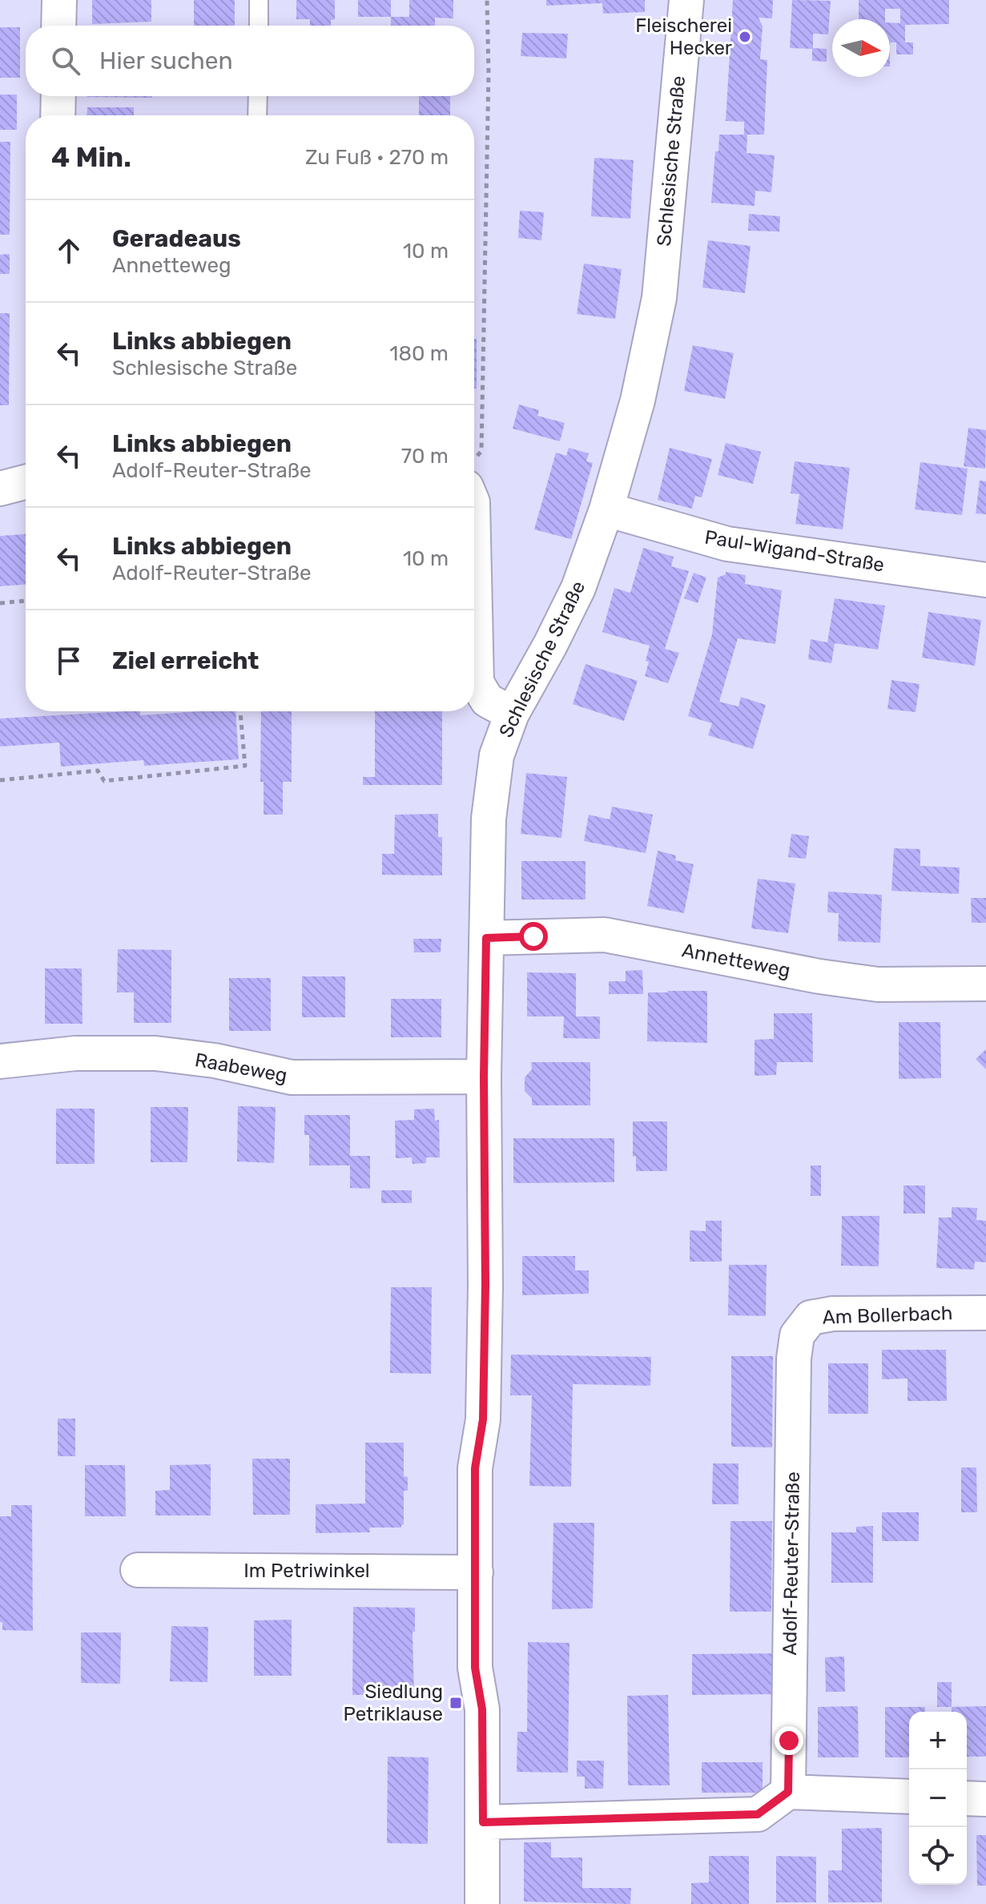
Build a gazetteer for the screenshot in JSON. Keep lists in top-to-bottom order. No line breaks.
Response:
{"streets":{"street":["Schlesische Straße","Paul-Wigand-Straße","Annetteweg","Raabeweg","Am Bollerbach","Adolf-Reuter-Straße","Im Petriwinkel"]},"crossings":[["Schlesische Straße","Paul-Wigand-Straße"],["Schlesische Straße","Annetteweg"],["Schlesische Straße","Raabeweg"],["Schlesische Straße","Im Petriwinkel"],["Am Bollerbach","Adolf-Reuter-Straße"]],"places":{"other":["Fleischerei Hecker"],"transit":["Siedlung Petriklause"]},"north":"right","page":{"search":"Hier suchen","heading":["4 Min.","Zu Fuß · 270 m"],"list":[["Geradeaus","Annetteweg","10 m"],["Links abbiegen","Schlesische Straße","180 m"],["Links abbiegen","Adolf-Reuter-Straße","70 m"],["Links abbiegen","Adolf-Reuter-Straße","10 m"],"Ziel erreicht"],"map_buttons":["+","−"]}}
